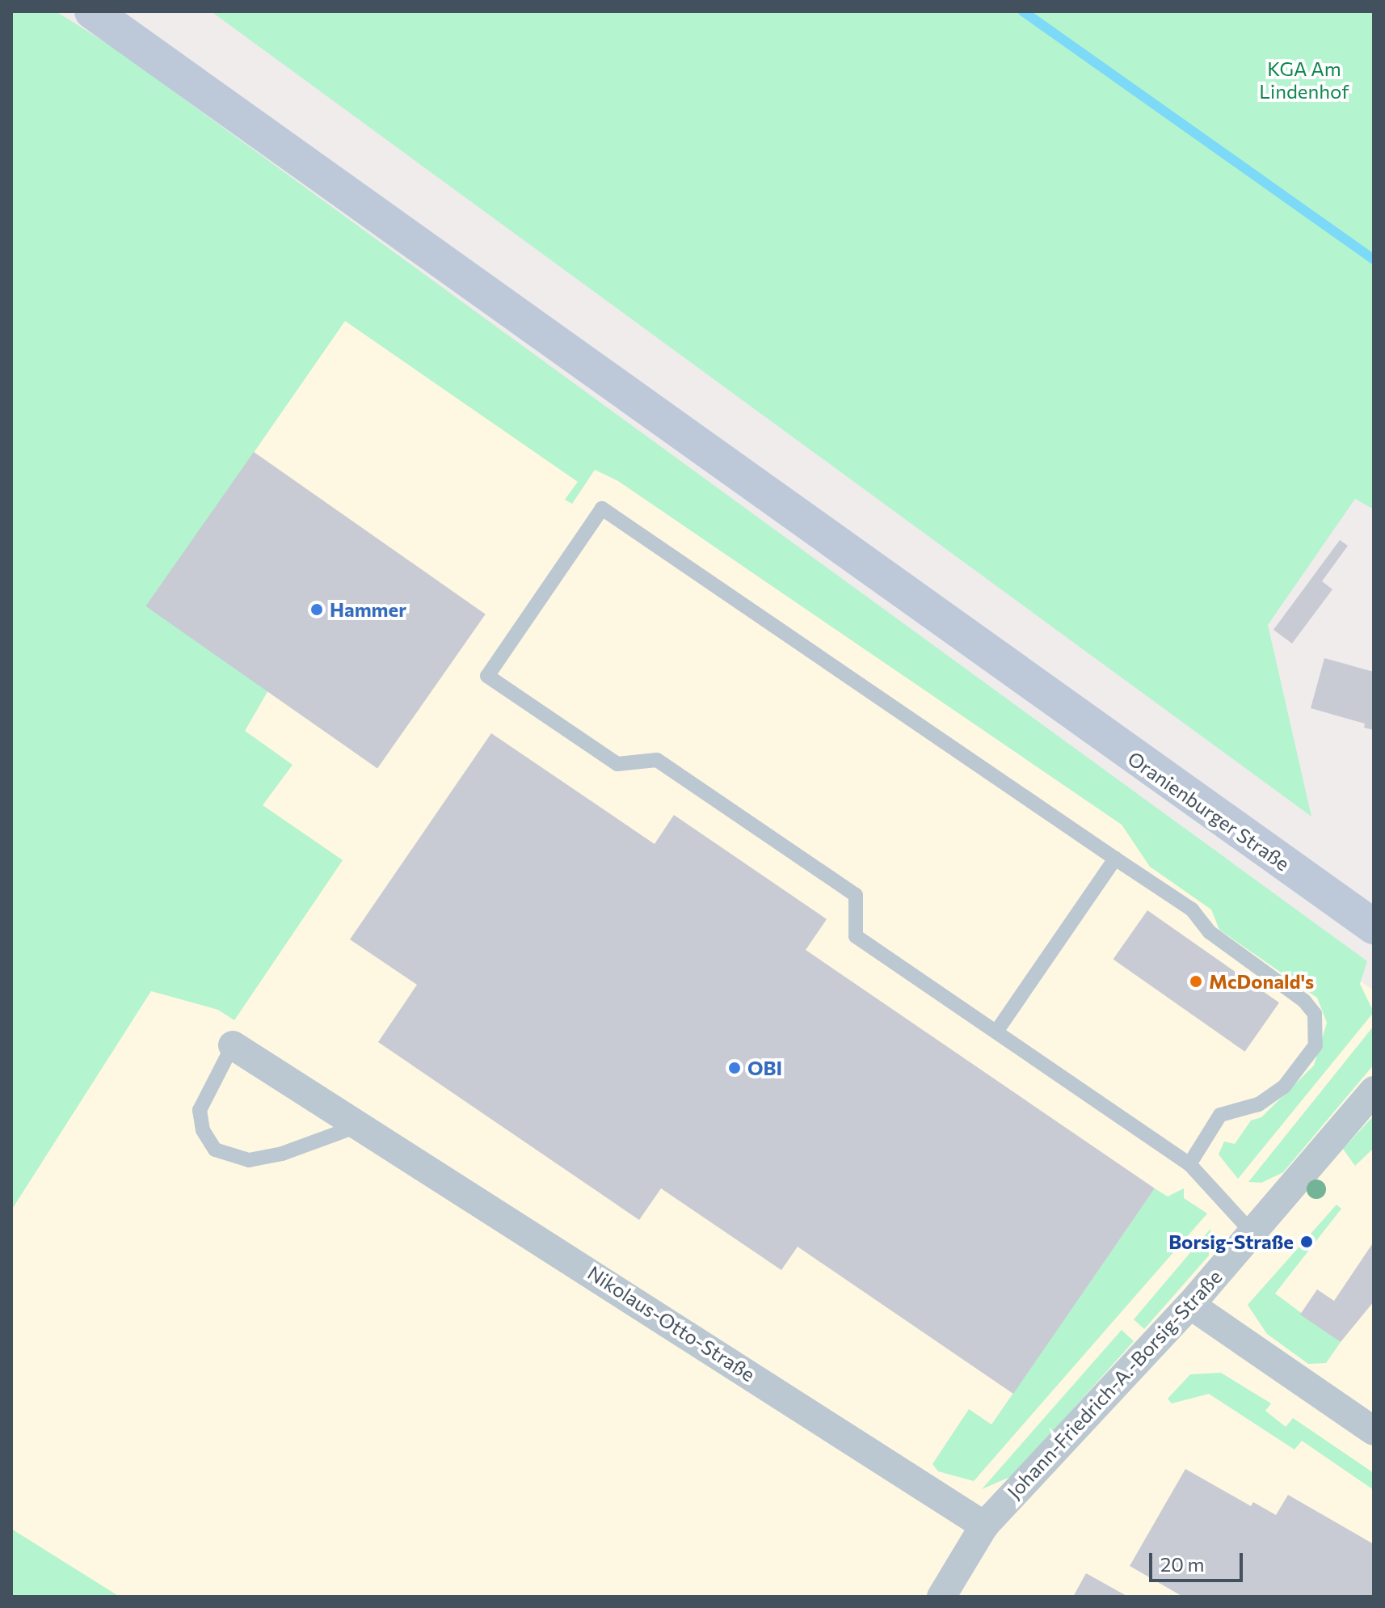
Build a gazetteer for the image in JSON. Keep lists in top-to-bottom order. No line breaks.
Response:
{"streets":{"main road":["Oranienburger Straße"],"street":["Nikolaus-Otto-Straße","Johann-Friedrich-A.-Borsig-Straße"]},"crossings":[["Nikolaus-Otto-Straße","Johann-Friedrich-A.-Borsig-Straße"]],"parks":["KGA Am Lindenhof"],"places":["Hammer","McDonald's","OBI","Borsig-Straße"],"scale_bar":"20 m"}
